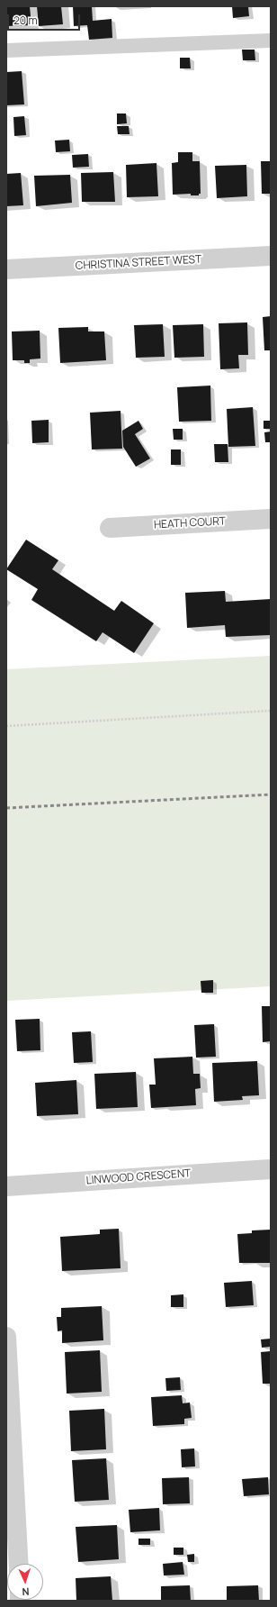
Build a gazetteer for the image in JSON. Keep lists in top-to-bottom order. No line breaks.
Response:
{"streets":{"street":["CHRISTINA STREET WEST","HEATH COURT","LINWOOD CRESCENT"]},"scale_bar":"20 m","north":"bottom"}
